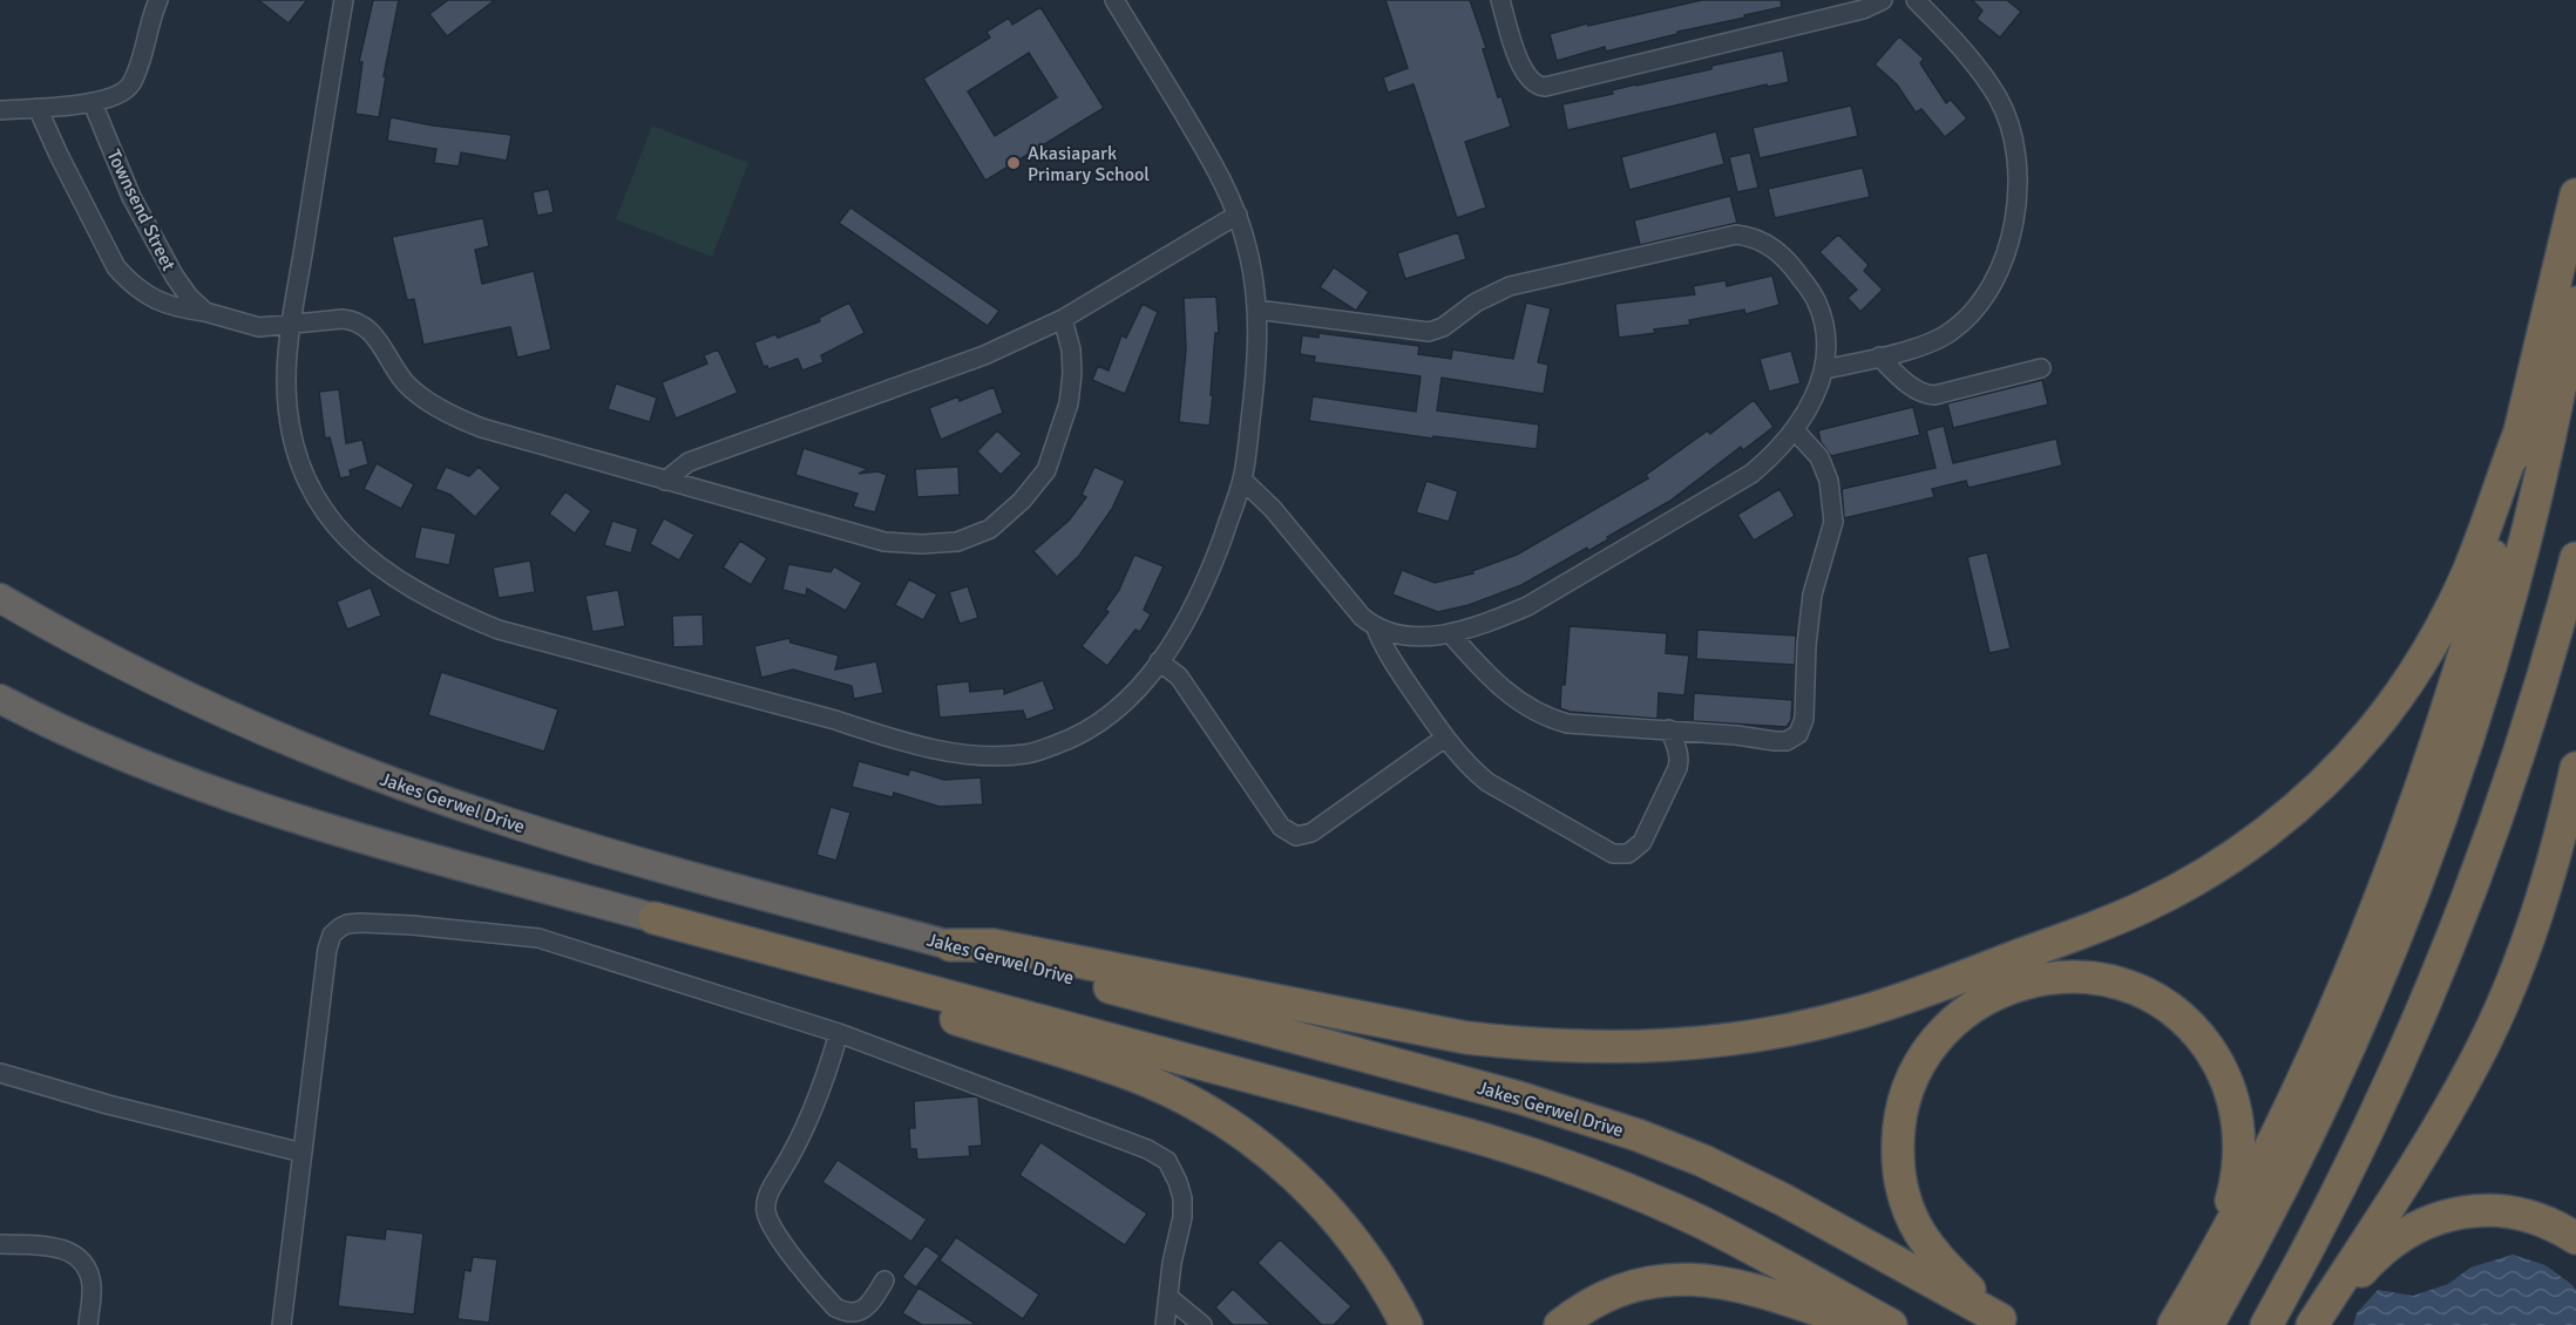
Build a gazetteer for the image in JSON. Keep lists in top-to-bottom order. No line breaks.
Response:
{"streets":{"highway":["Jakes Gerwel Drive"],"street":["Townsend Street"]},"places":["Akasiapark Primary School"]}
